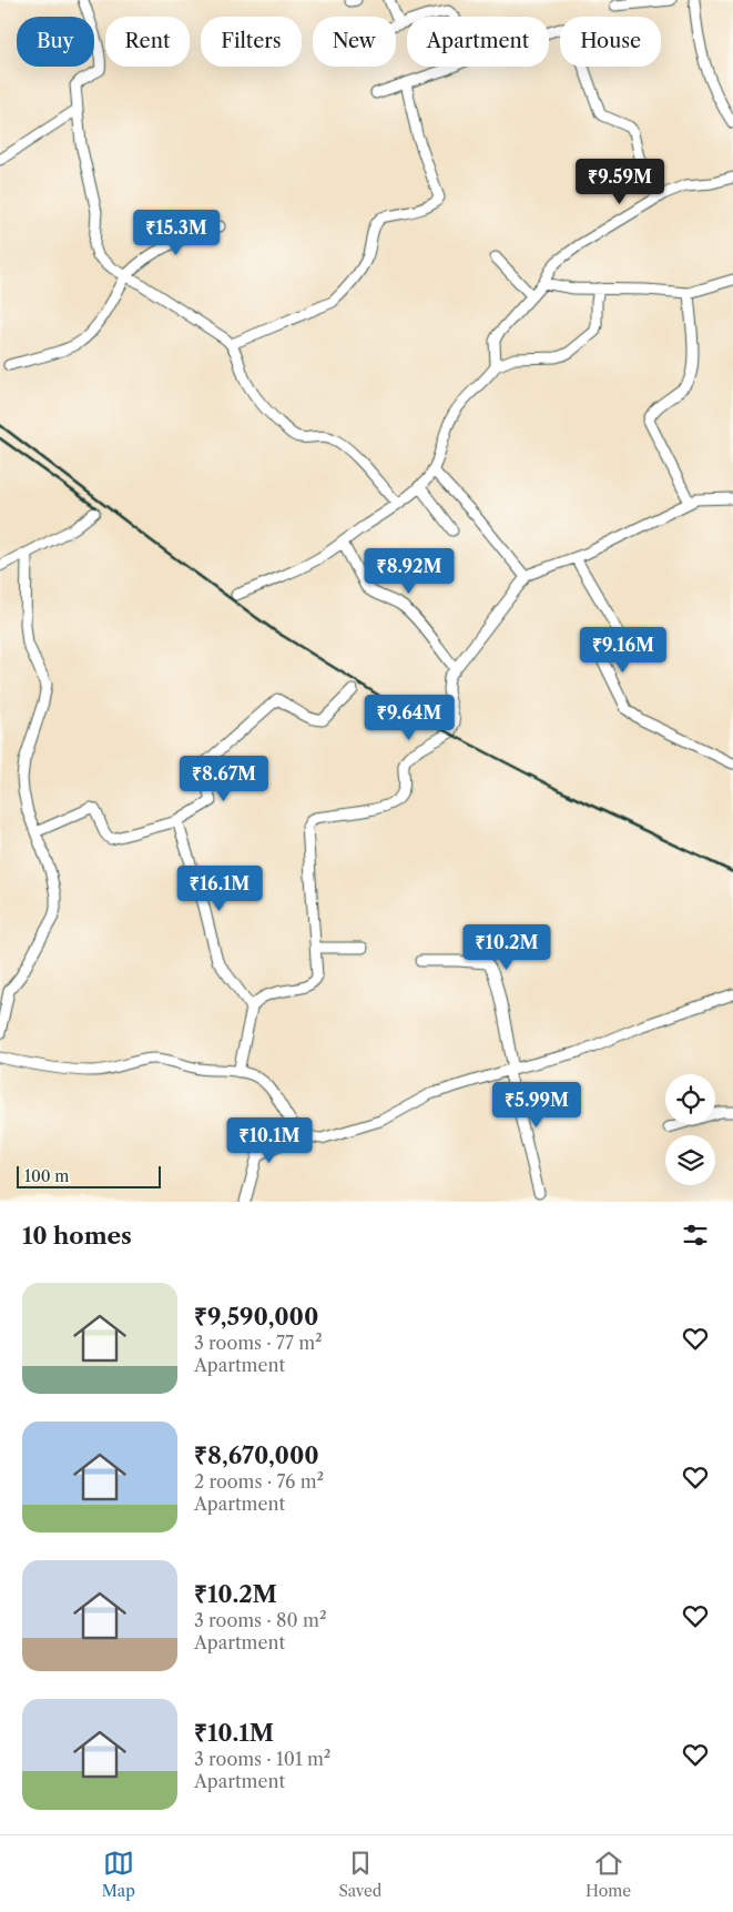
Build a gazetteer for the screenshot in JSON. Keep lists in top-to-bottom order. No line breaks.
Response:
{"scale_bar":"100 m","page":{"chip":["Buy","Rent","Filters","New","Apartment","House"],"price":["₹9.59M","₹15.3M","₹8.92M","₹9.16M","₹9.64M","₹8.67M","₹16.1M","₹10.2M","₹5.99M","₹10.1M"],"scale":"100 m","heading":"10 homes","list":[{"name":"₹9,590,000","note":"3 rooms · 77 m² · Apartment"},{"name":"₹8,670,000","note":"2 rooms · 76 m² · Apartment"},{"name":"₹10.2M","note":"3 rooms · 80 m² · Apartment"},{"name":"₹10.1M","note":"3 rooms · 101 m² · Apartment"}],"tabs":["Map","Saved","Home"]}}
